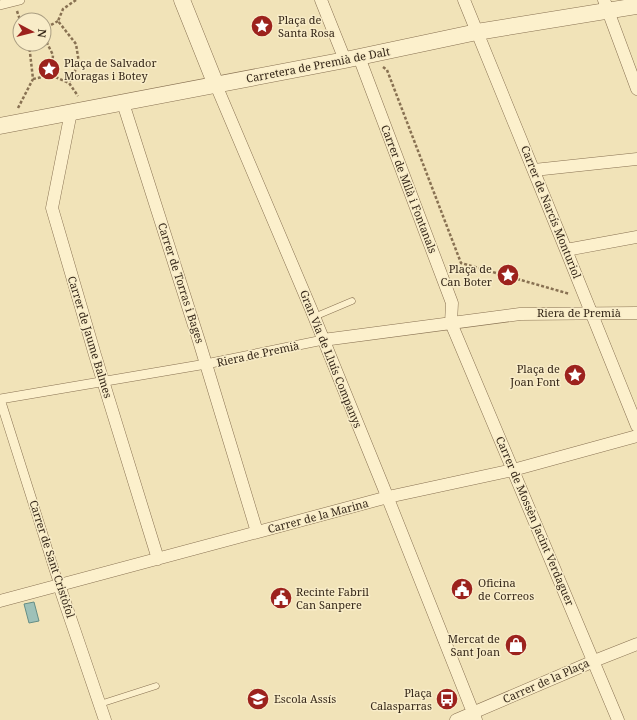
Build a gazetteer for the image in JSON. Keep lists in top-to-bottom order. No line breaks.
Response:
{"streets":{"street":["Carretera de Premià de Dalt","Carrer de Milà i Fontanals","Carrer de Narcís Monturiol","Carrer de Torras i Bages","Riera de Premià","Carrer de Jaume Balmes","Gran Via de Lluís Companys","Carrer de la Marina","Carrer de Mossèn Jacint Verdaguer","Carrer de Sant Cristòfol","Carrer de la Plaça"]},"crossings":[["Carretera de Premià de Dalt","Carrer de Milà i Fontanals"],["Carretera de Premià de Dalt","Carrer de Narcís Monturiol"],["Carretera de Premià de Dalt","Carrer de Torras i Bages"],["Carretera de Premià de Dalt","Carrer de Jaume Balmes"],["Carretera de Premià de Dalt","Gran Via de Lluís Companys"],["Carrer de Milà i Fontanals","Riera de Premià"],["Carrer de Milà i Fontanals","Carrer de Mossèn Jacint Verdaguer"],["Carrer de Narcís Monturiol","Riera de Premià"],["Carrer de Torras i Bages","Riera de Premià"],["Carrer de Torras i Bages","Carrer de la Marina"],["Riera de Premià","Carrer de Jaume Balmes"],["Riera de Premià","Gran Via de Lluís Companys"],["Riera de Premià","Carrer de Mossèn Jacint Verdaguer"],["Riera de Premià","Carrer de Sant Cristòfol"],["Carrer de Jaume Balmes","Carrer de la Marina"],["Gran Via de Lluís Companys","Carrer de la Marina"],["Gran Via de Lluís Companys","Carrer de la Plaça"],["Carrer de la Marina","Carrer de Mossèn Jacint Verdaguer"],["Carrer de la Marina","Carrer de Sant Cristòfol"],["Carrer de Mossèn Jacint Verdaguer","Carrer de la Plaça"]],"places":{"place":["Plaça de Santa Rosa","Plaça de Salvador Moragas i Botey","Plaça de Can Boter","Plaça de Joan Font"],"public building":["Oficina de Correos","Recinte Fabril Can Sanpere"],"shop":["Mercat de Sant Joan"],"school or university":["Escola Assís"],"bus stop":["Plaça Calasparras"]},"north":"right"}
